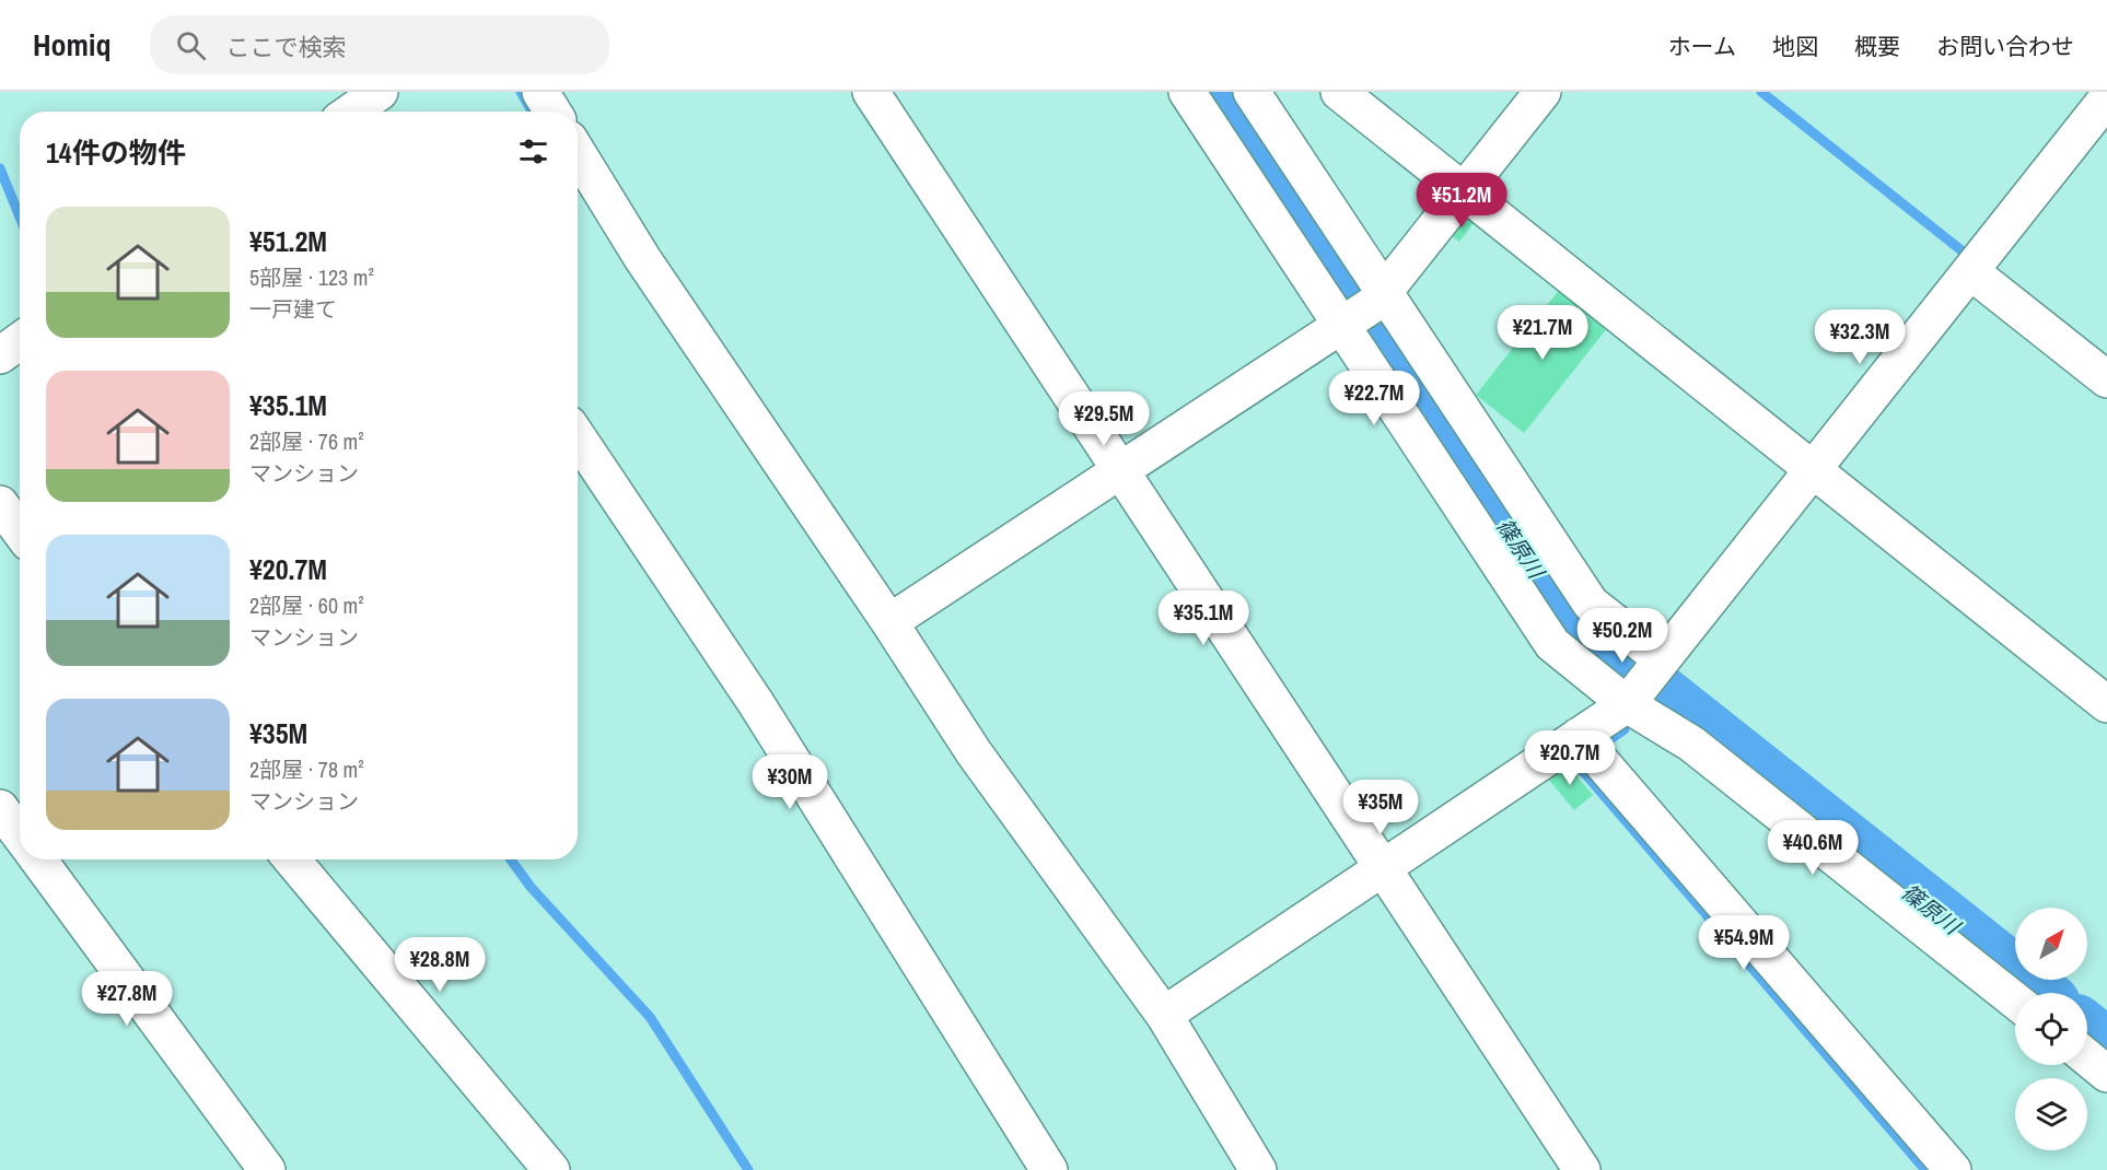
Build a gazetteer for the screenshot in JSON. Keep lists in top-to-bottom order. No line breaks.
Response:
{"water":["篠原川"],"north":"top right","page":{"header":"Homiq","search":"ここで検索","nav":["ホーム","地図","概要","お問い合わせ"],"heading":"14件の物件","price":["¥51.2M","¥21.7M","¥32.3M","¥22.7M","¥29.5M","¥35.1M","¥50.2M","¥20.7M","¥30M","¥35M","¥40.6M","¥54.9M","¥28.8M","¥27.8M"],"list":[{"name":"¥51.2M","note":"5部屋 · 123 m² · 一戸建て"},{"name":"¥35.1M","note":"2部屋 · 76 m² · マンション"},{"name":"¥20.7M","note":"2部屋 · 60 m² · マンション"},{"name":"¥35M","note":"2部屋 · 78 m² · マンション"}]}}
